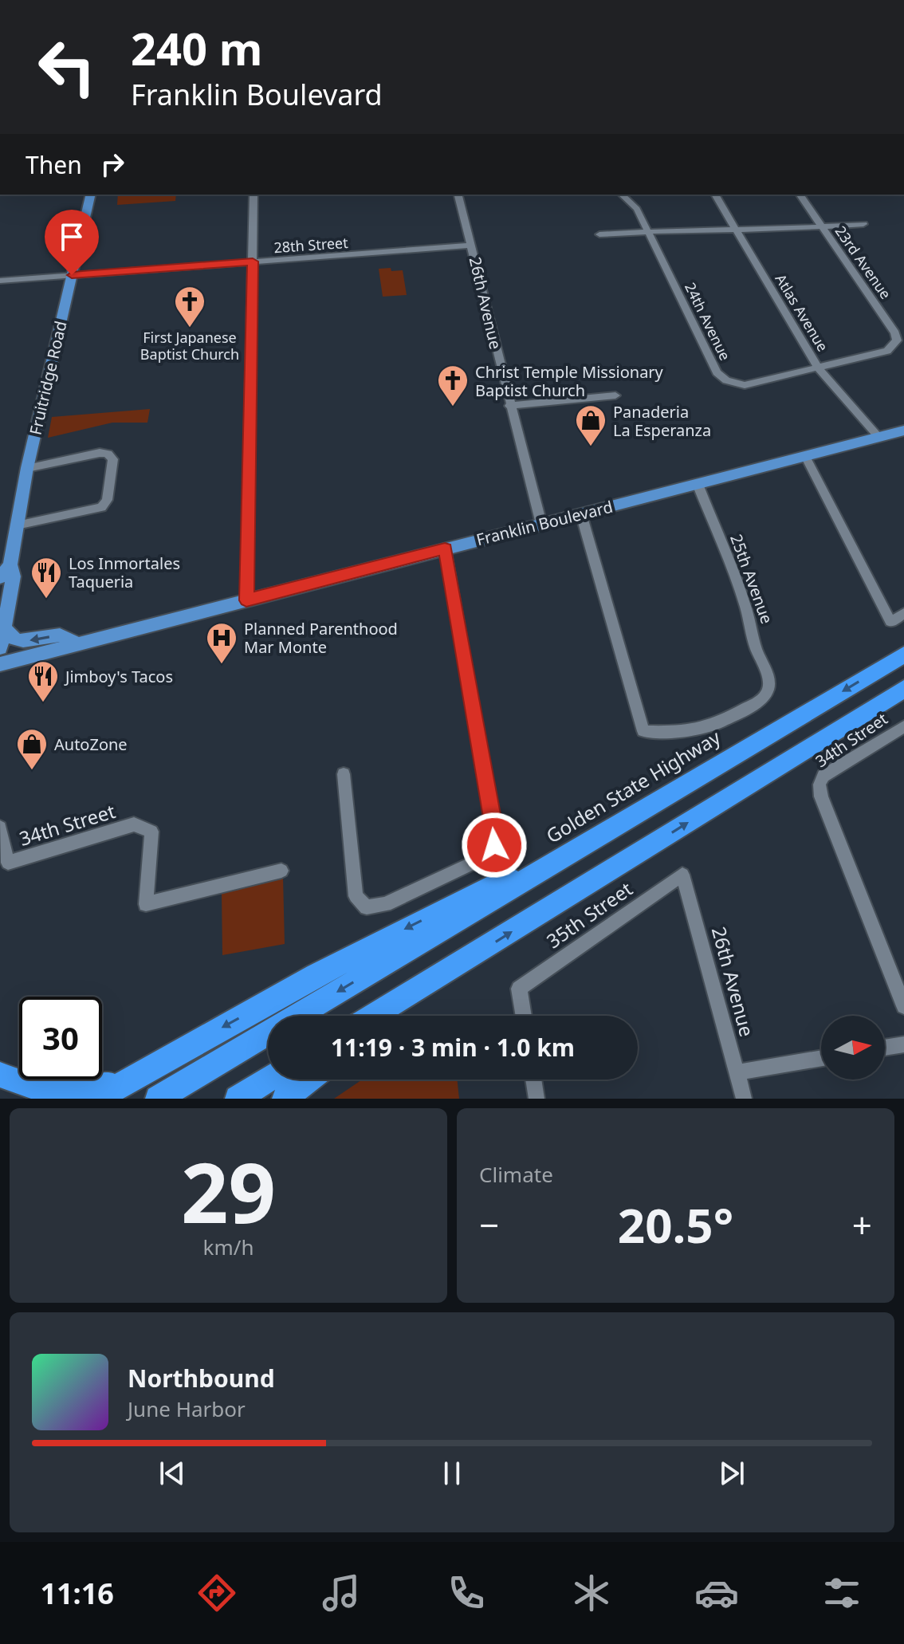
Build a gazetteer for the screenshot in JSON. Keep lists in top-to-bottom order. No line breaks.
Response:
{"streets":{"highway":["Golden State Highway"],"main road":["Fruitridge Road","Franklin Boulevard"],"street":["28th Street","23rd Avenue","26th Avenue","Atlas Avenue","24th Avenue","25th Avenue","34th Street","35th Street"]},"crossings":[["28th Street","26th Avenue"],["28th Street","Fruitridge Road"],["23rd Avenue","Atlas Avenue"],["23rd Avenue","24th Avenue"],["26th Avenue","Franklin Boulevard"],["26th Avenue","35th Street"],["Atlas Avenue","24th Avenue"],["Atlas Avenue","Franklin Boulevard"],["Franklin Boulevard","25th Avenue"]],"places":{"church":["First Japanese Baptist Church","Christ Temple Missionary Baptist Church"],"shop":["Panaderia La Esperanza","AutoZone"],"restaurant":["Los Inmortales Taqueria","Jimboy's Tacos"],"hospital":["Planned Parenthood Mar Monte"]},"north":"right","page":{"turn":["240 m","Franklin Boulevard"],"then":"Then","limit":"30","trip":"11:19 · 3 min · 1.0 km","tile":[["29","km/h"],"Climate"],"heat":["−","20.5°","+"],"song":["Northbound","June Harbor"],"tabs":"11:16"}}
